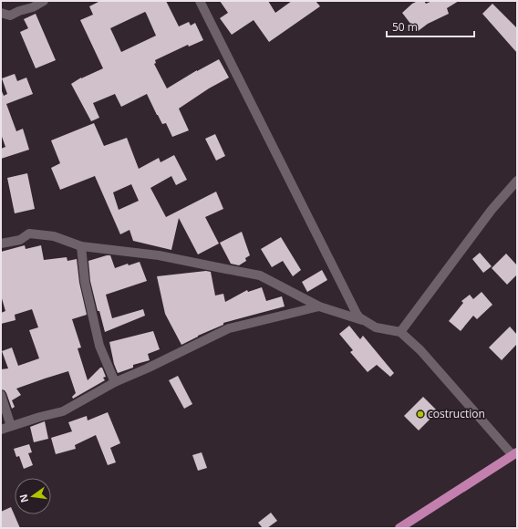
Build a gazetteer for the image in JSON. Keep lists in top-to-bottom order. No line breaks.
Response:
{"places":["costruction"],"scale_bar":"50 m","north":"left"}
